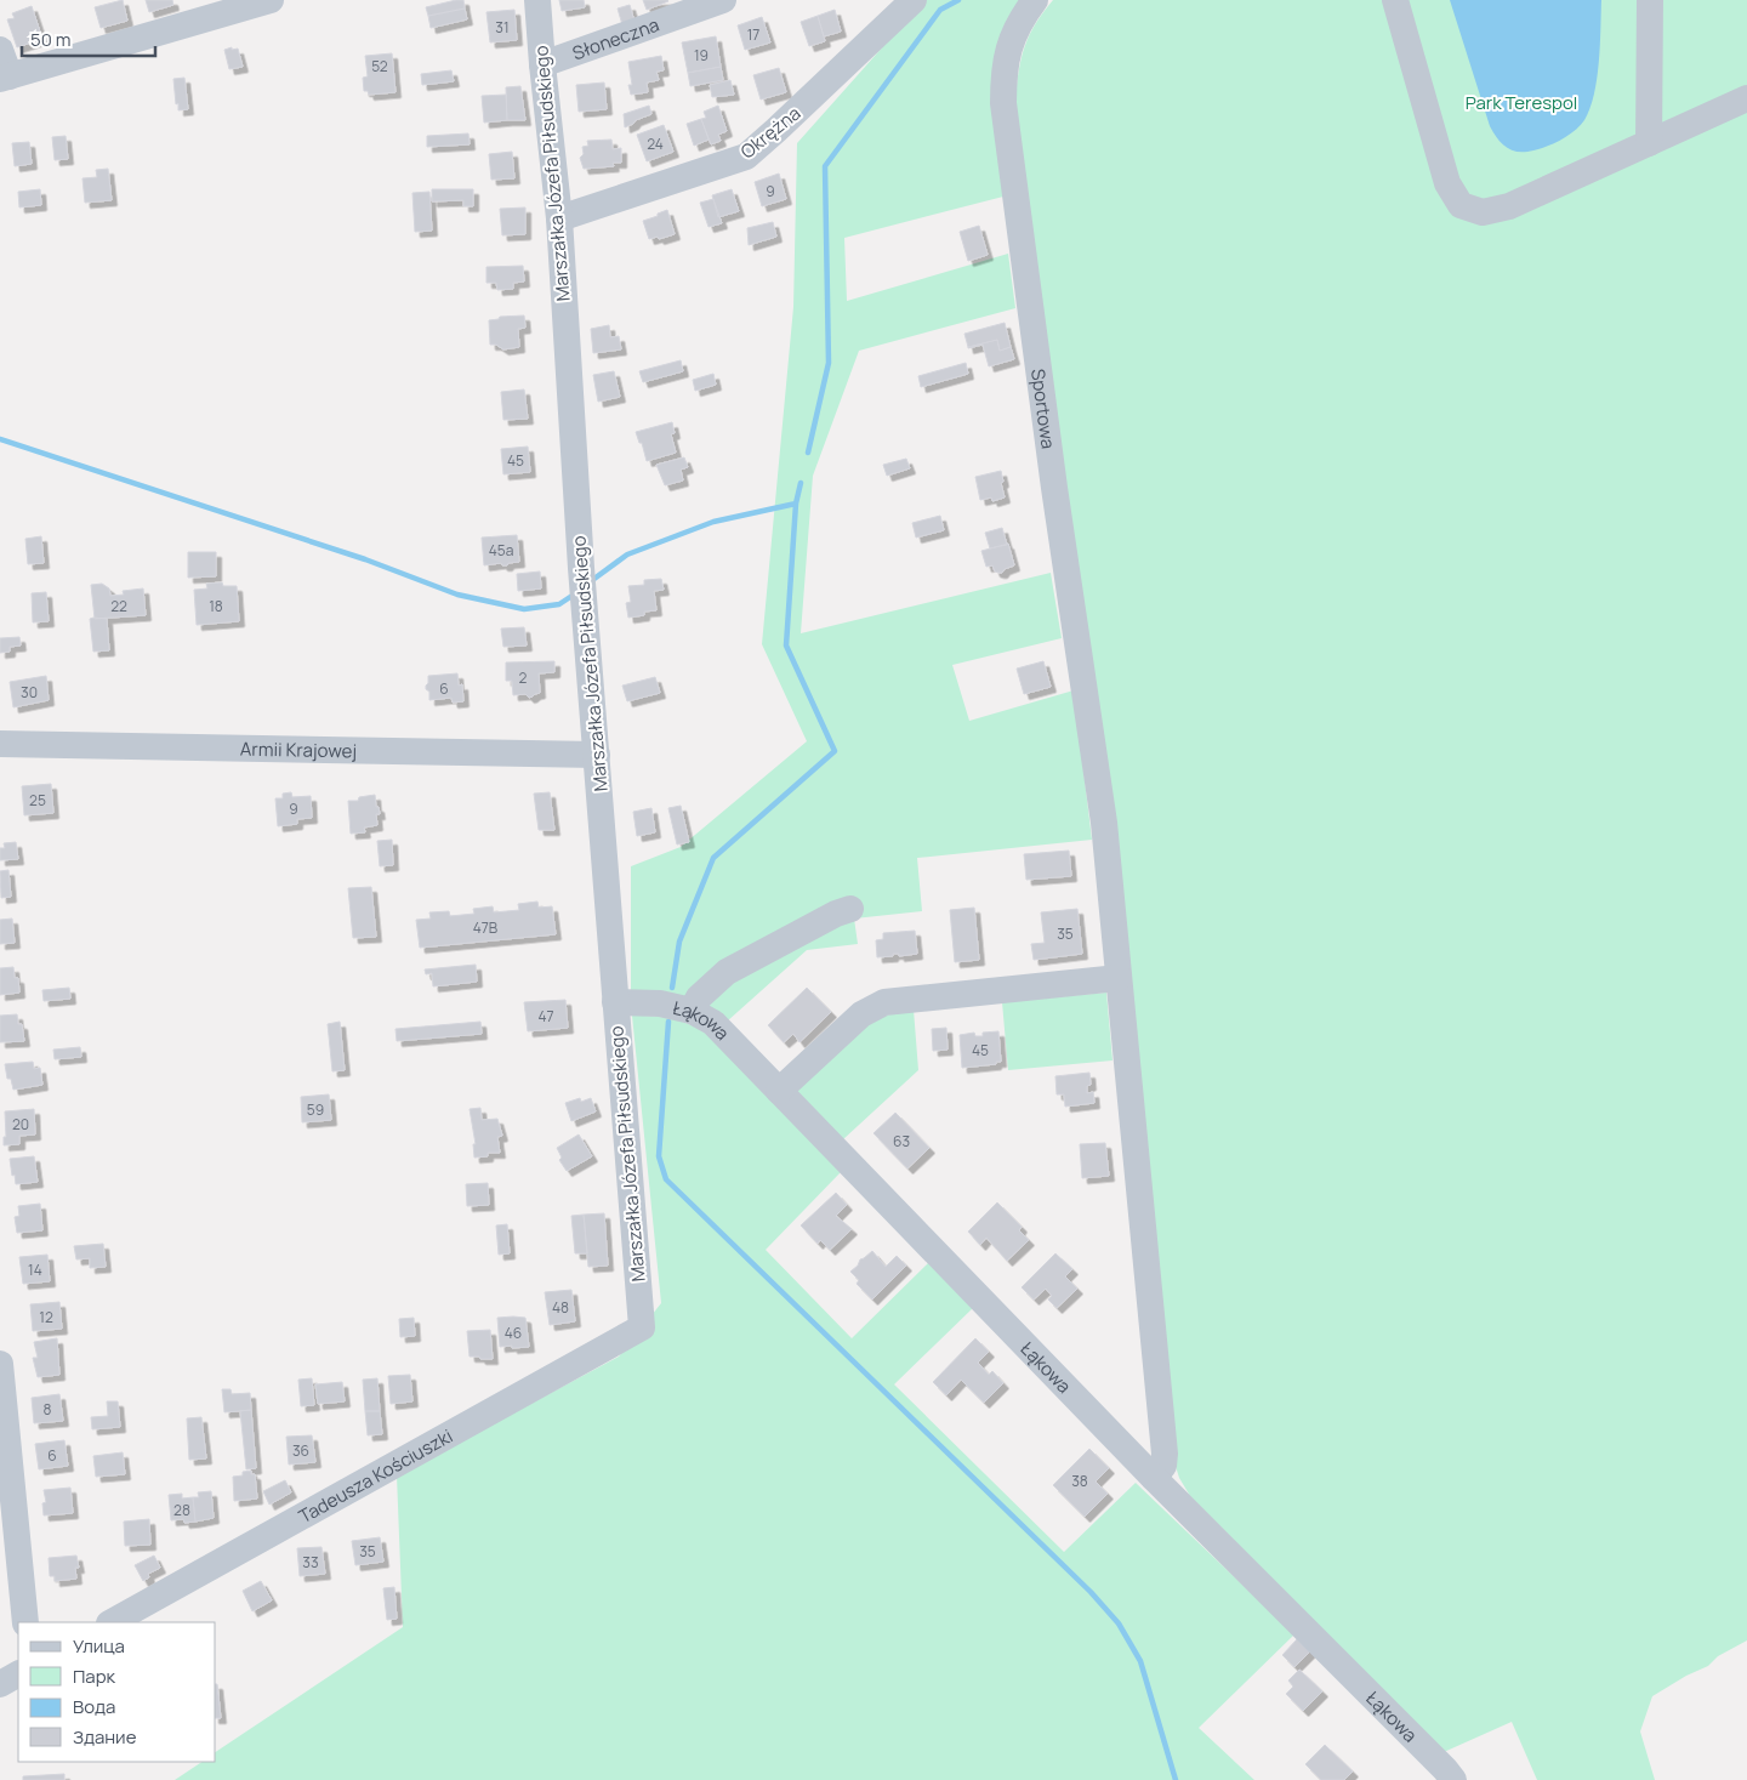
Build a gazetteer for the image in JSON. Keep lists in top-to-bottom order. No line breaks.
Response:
{"streets":{"street":["Słoneczna","Okrężna","Marszałka Józefa Piłsudskiego","Sportowa","Armii Krajowej","Łąkowa","Tadeusza Kościuszki"]},"crossings":[["Słoneczna","Marszałka Józefa Piłsudskiego"],["Okrężna","Marszałka Józefa Piłsudskiego"],["Marszałka Józefa Piłsudskiego","Armii Krajowej"],["Marszałka Józefa Piłsudskiego","Łąkowa"],["Marszałka Józefa Piłsudskiego","Tadeusza Kościuszki"],["Sportowa","Łąkowa"]],"parks":["Park Terespol"],"house_numbers":["31","17","19","52","24","9","45","45a","22","18","2","6","30","25","9","47B","35","47","45","59","20","63","14","48","12","46","8","36","6","38","28","35","33"],"legend":["Улица","Парк","Вода","Здание"],"scale_bar":"50 m"}
